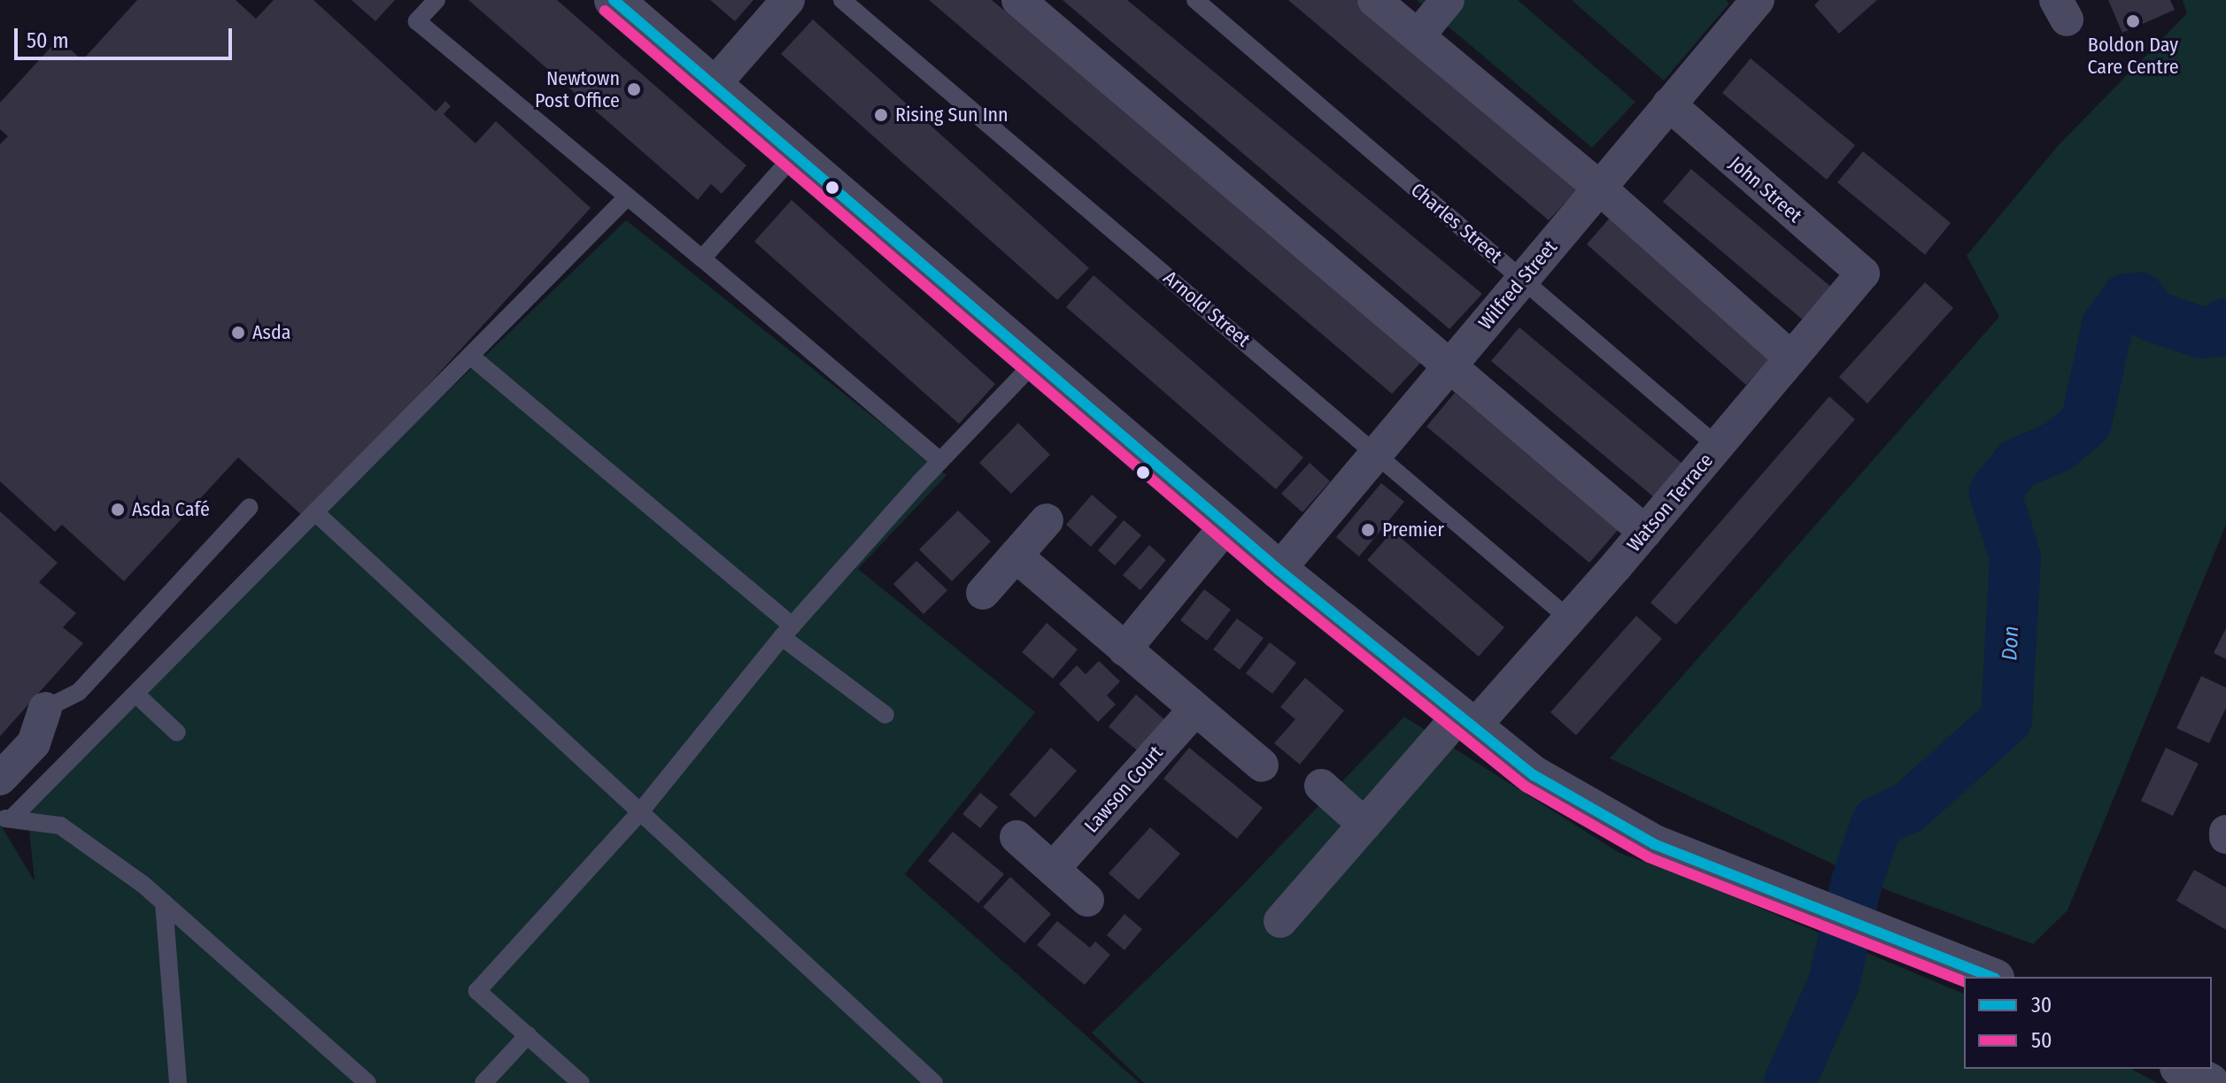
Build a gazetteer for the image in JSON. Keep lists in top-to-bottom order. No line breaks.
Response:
{"streets":{"street":["John Street","Wilfred Street","Watson Terrace","Lawson Court"],"lane":["Charles Street","Arnold Street"]},"crossings":[["John Street","Wilfred Street"],["John Street","Watson Terrace"],["Charles Street","Wilfred Street"],["Charles Street","Watson Terrace"],["Wilfred Street","Arnold Street"],["Arnold Street","Watson Terrace"]],"water":["Don"],"places":["Boldon Day Care Centre","Newtown Post Office","Rising Sun Inn","Asda","Asda Café","Premier"],"lines":["transit line 30","transit line 50"],"legend":["30","50"],"scale_bar":"50 m"}
